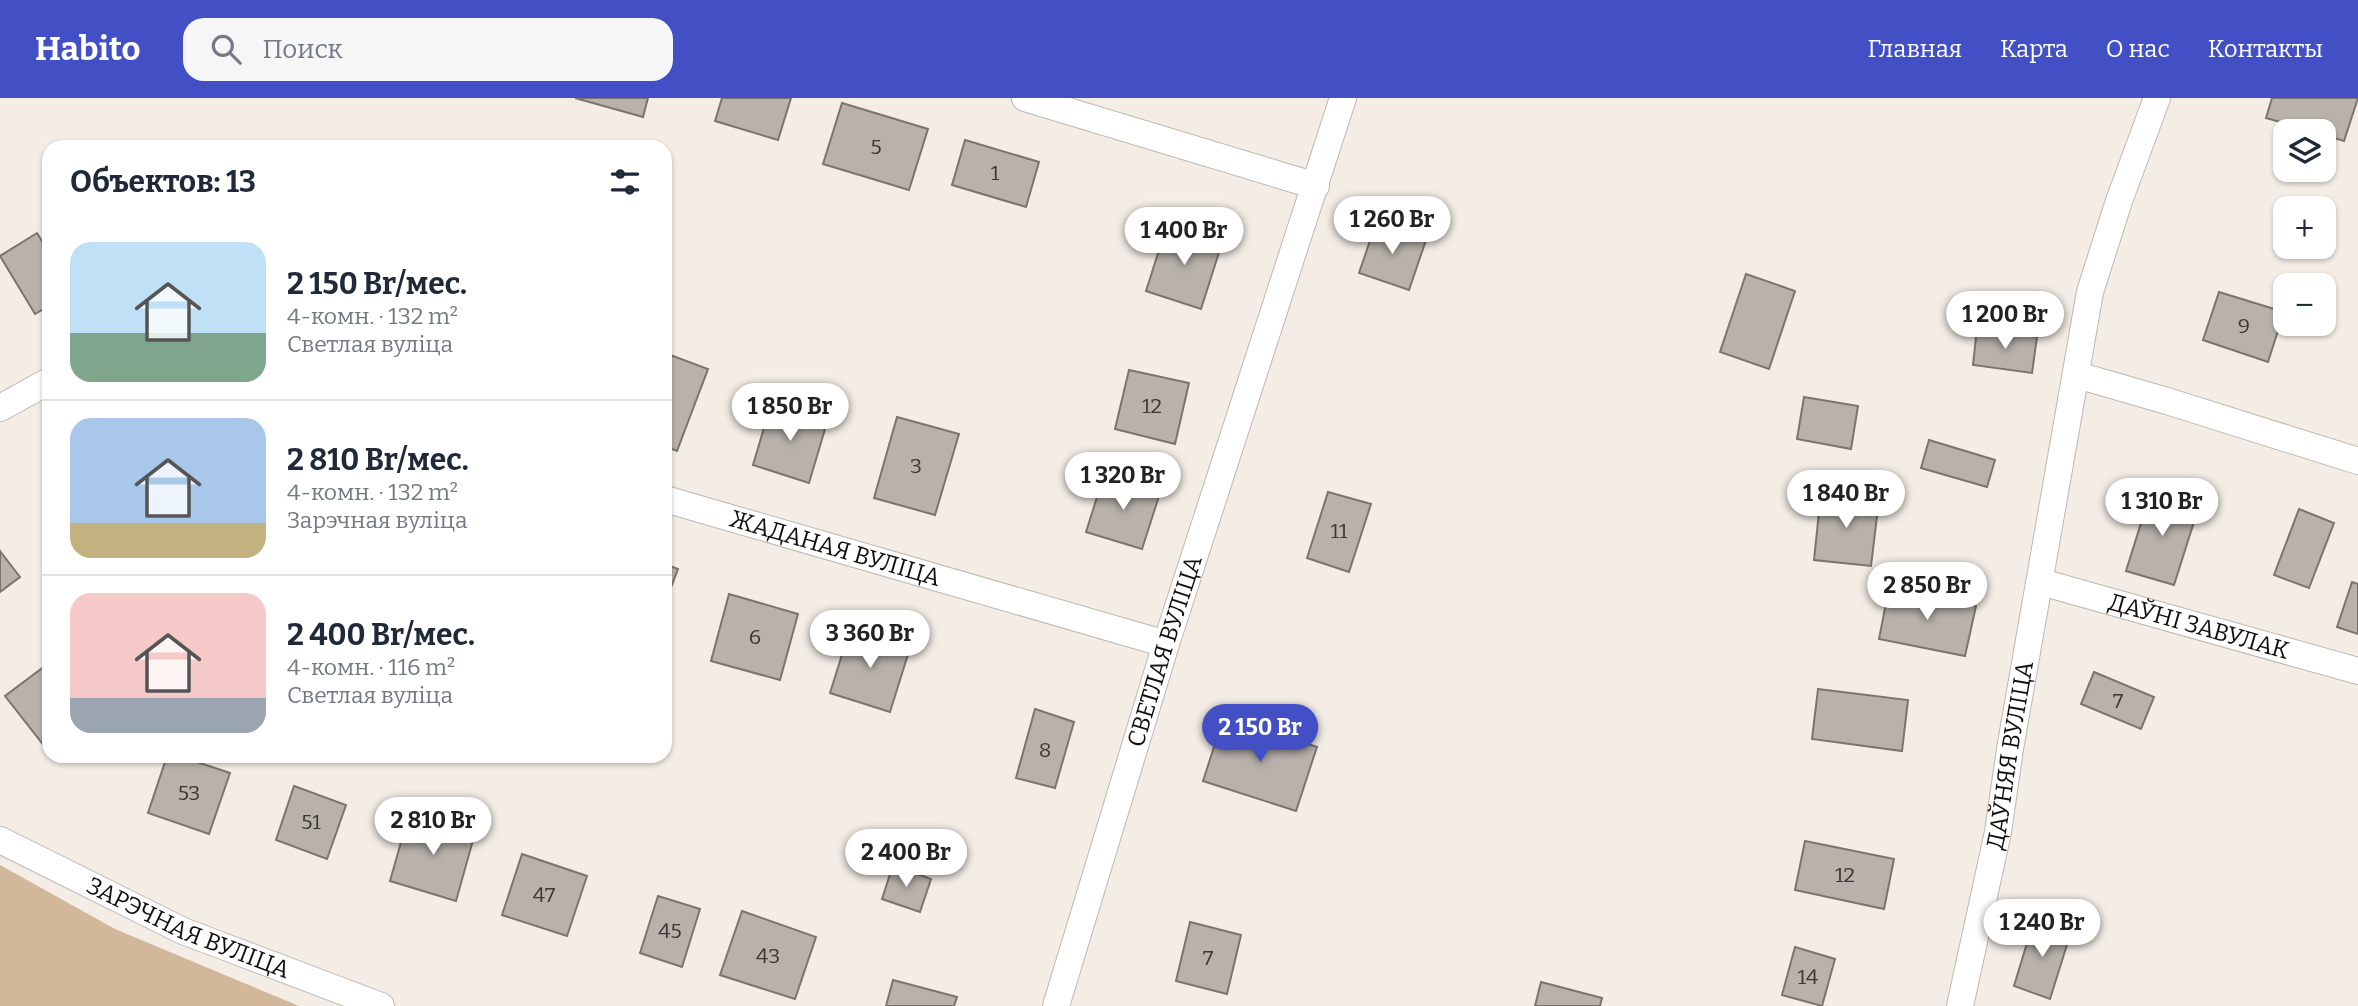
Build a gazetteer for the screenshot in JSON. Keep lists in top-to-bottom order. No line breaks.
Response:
{"streets":{"street":["ЖАДАНАЯ ВУЛІЦА","ДАЎНІ ЗАВУЛАК","СВЕТЛАЯ ВУЛІЦА","ДАЎНЯЯ ВУЛІЦА","ЗАРЭЧНАЯ ВУЛІЦА"]},"crossings":[["ЖАДАНАЯ ВУЛІЦА","СВЕТЛАЯ ВУЛІЦА"],["ДАЎНІ ЗАВУЛАК","ДАЎНЯЯ ВУЛІЦА"]],"house_numbers":["5","1","9","12","3","11","6","7","8","53","51","12","47","45","43","7","14"],"page":{"header":"Habito","search":"Поиск","nav":["Главная","Карта","О нас","Контакты"],"map_buttons":["+","−"],"heading":"Объектов: 13","price":["1 260 Br","1 400 Br","1 200 Br","1 850 Br","1 320 Br","1 840 Br","1 310 Br","2 850 Br","3 360 Br","2 150 Br","2 810 Br","2 400 Br","1 240 Br"],"list":[{"name":"2 150 Br/мес.","note":"4-комн. · 132 m² · Светлая вуліца"},{"name":"2 810 Br/мес.","note":"4-комн. · 132 m² · Зарэчная вуліца"},{"name":"2 400 Br/мес.","note":"4-комн. · 116 m² · Светлая вуліца"}]}}
